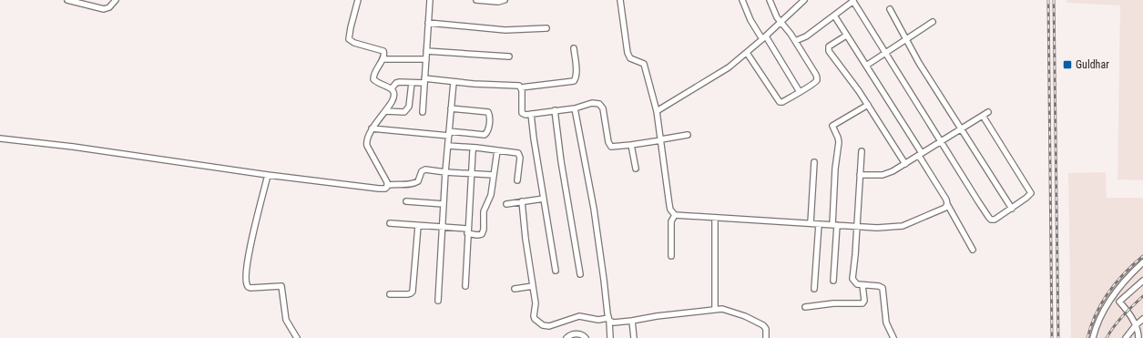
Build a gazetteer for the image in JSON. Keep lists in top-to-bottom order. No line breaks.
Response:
{"places":{"transit":["Guldhar"]}}
